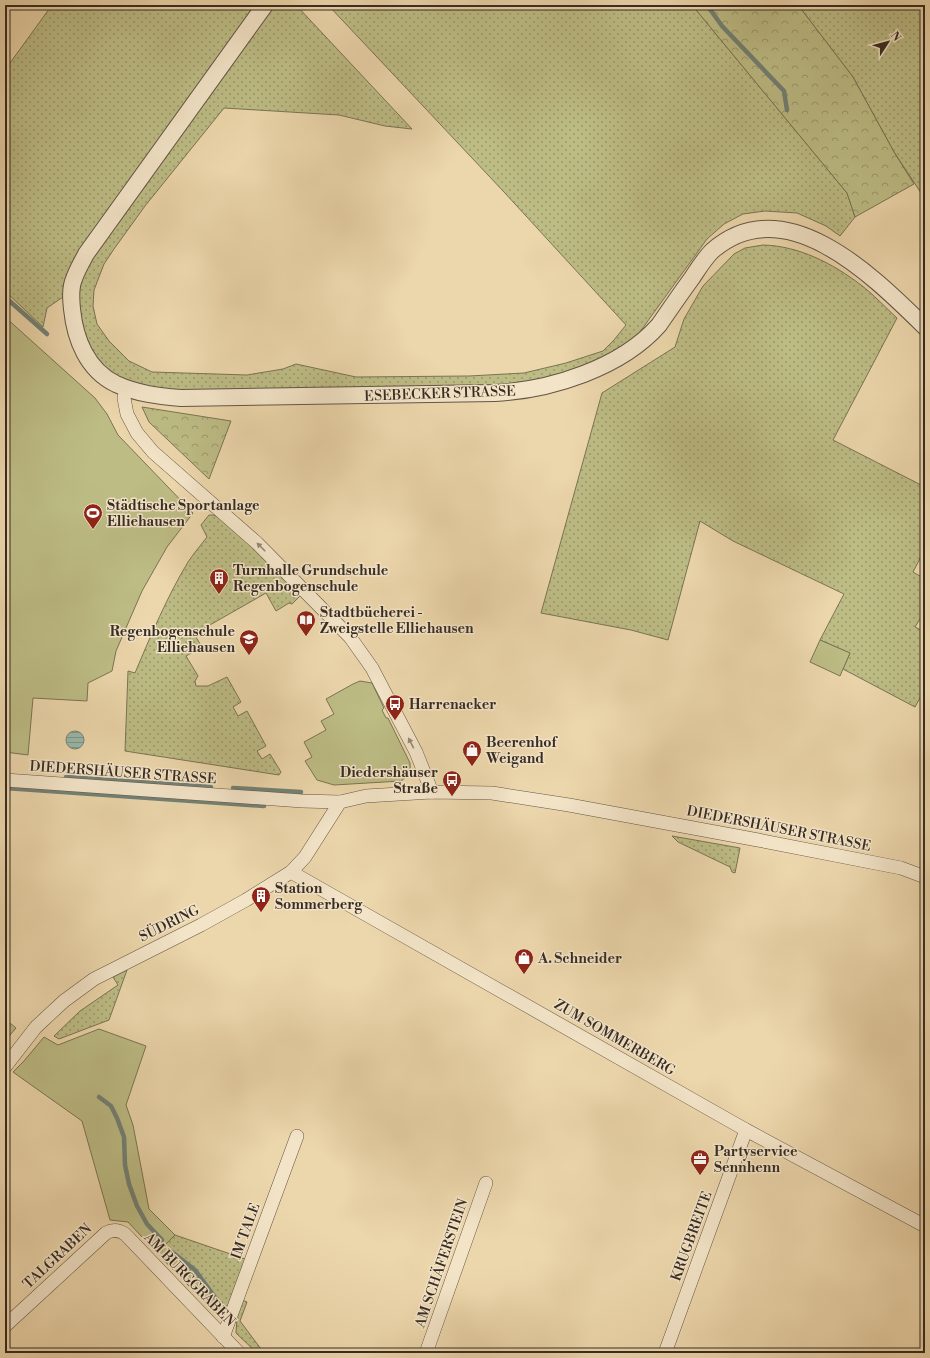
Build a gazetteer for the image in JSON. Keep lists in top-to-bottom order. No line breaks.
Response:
{"streets":{"street":["ESEBECKER STRASSE","DIEDERSHÄUSER STRASSE","SÜDRING","ZUM SOMMERBERG","IM TALE","KRUGBREITE","TALGRABEN","AM SCHÄFERSTEIN","AM BURGGRABEN"]},"crossings":[["DIEDERSHÄUSER STRASSE","SÜDRING"],["SÜDRING","ZUM SOMMERBERG"],["ZUM SOMMERBERG","KRUGBREITE"],["IM TALE","AM BURGGRABEN"],["TALGRABEN","AM BURGGRABEN"]],"places":{"sports":["Städtische Sportanlage Elliehausen"],"building":["Turnhalle Grundschule Regenbogenschule","Station Sommerberg"],"library":["Stadtbücherei - Zweigstelle Elliehausen"],"school or university":["Regenbogenschule Elliehausen"],"bus stop":["Harrenacker","Diedershäuser Straße"],"shop":["Beerenhof Weigand","A. Schneider"],"office":["Partyservice Sennhenn"]},"north":"top right"}
